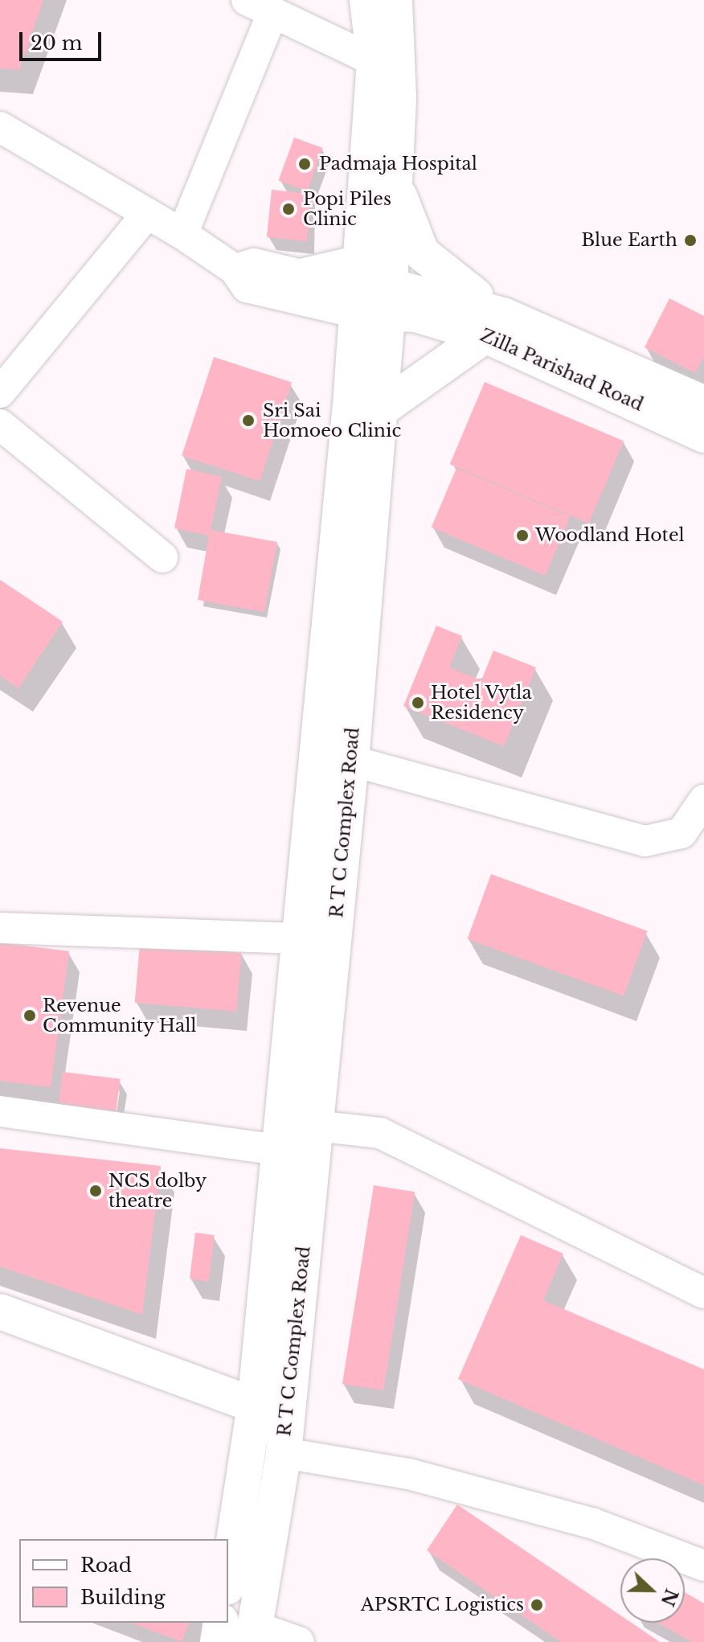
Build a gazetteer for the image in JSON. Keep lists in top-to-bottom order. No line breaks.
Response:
{"streets":{"main road":["Zilla Parishad Road","R T C Complex Road"]},"places":["Padmaja Hospital","Popi Piles Clinic","Blue Earth","Sri Sai Homoeo Clinic","Woodland Hotel","Hotel Vytla Residency","Revenue Community Hall","NCS dolby theatre","APSRTC Logistics"],"legend":["Road","Building"],"scale_bar":"20 m","north":"right"}
